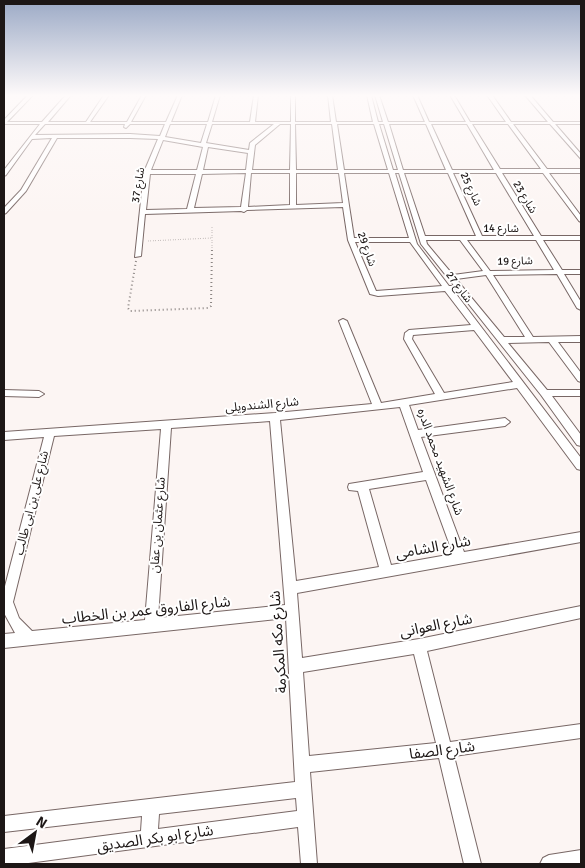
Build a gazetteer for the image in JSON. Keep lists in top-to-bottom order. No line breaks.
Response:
{"streets":{"street":["شارع 37","شارع 25","شارع 23","شارع 14","شارع 29","شارع 19","شارع 27","شارع الشندويلى","شارع الشهيد محمد الدره","شارع على بن ابى طالب","شارع عثمان بن عفان","شارع الشامى","شارع الفاروق عمر بن الخطاب","شارع العوانى","شارع مكه المكرمة","شارع الصفا","شارع ابو بكر الصديق"]},"crossings":[["شارع 25","شارع 14"],["شارع 23","شارع 14"],["شارع 23","شارع 19"],["شارع 14","شارع 27"],["شارع 29","شارع 27"],["شارع 19","شارع 27"],["شارع 27","شارع الشندويلى"],["شارع الشندويلى","شارع الشهيد محمد الدره"],["شارع الشندويلى","شارع على بن ابى طالب"],["شارع الشندويلى","شارع عثمان بن عفان"],["شارع الشندويلى","شارع مكه المكرمة"],["شارع الشهيد محمد الدره","شارع الشامى"],["شارع على بن ابى طالب","شارع الفاروق عمر بن الخطاب"],["شارع عثمان بن عفان","شارع الفاروق عمر بن الخطاب"],["شارع الشامى","شارع مكه المكرمة"],["شارع الفاروق عمر بن الخطاب","شارع مكه المكرمة"],["شارع العوانى","شارع مكه المكرمة"],["شارع مكه المكرمة","شارع الصفا"],["شارع مكه المكرمة","شارع ابو بكر الصديق"]],"north":"top right"}
